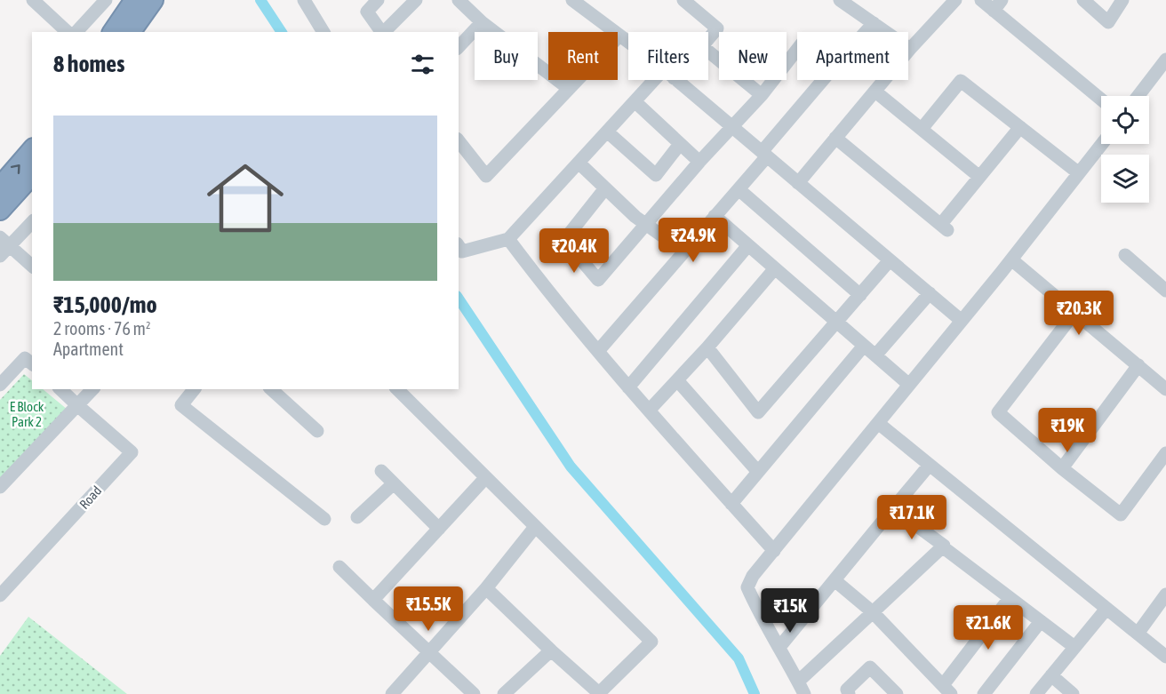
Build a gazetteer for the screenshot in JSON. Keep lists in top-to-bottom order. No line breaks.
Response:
{"streets":{"street":["Road"]},"parks":["E Block Park 2"],"page":{"chip":["Buy","Rent","Filters","New","Apartment"],"heading":"8 homes","list":[{"name":"₹15,000/mo","note":"2 rooms · 76 m² · Apartment"}],"price":["₹24.9K","₹20.4K","₹20.3K","₹19K","₹17.1K","₹15.5K","₹15K","₹21.6K"]}}
